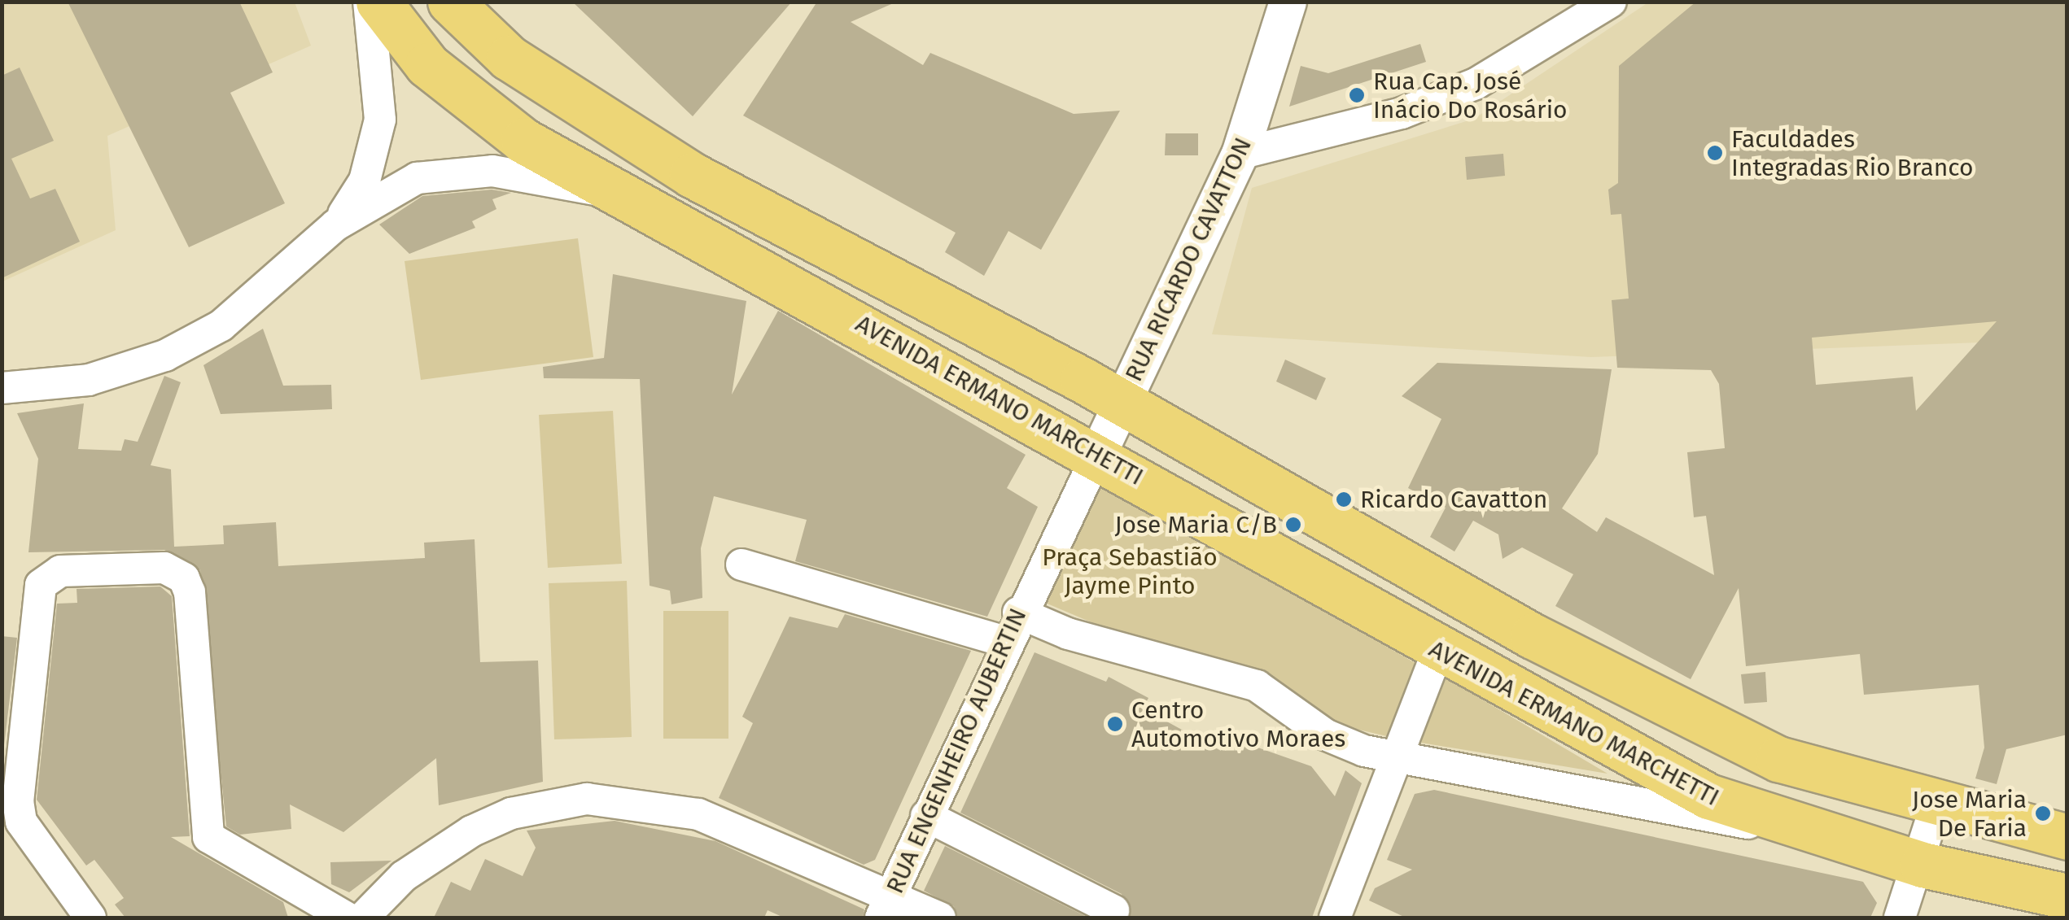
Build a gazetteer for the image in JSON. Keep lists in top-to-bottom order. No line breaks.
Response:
{"streets":{"main road":["AVENIDA ERMANO MARCHETTI"],"street":["RUA RICARDO CAVATTON","RUA ENGENHEIRO AUBERTIN"]},"crossings":[["RUA RICARDO CAVATTON","AVENIDA ERMANO MARCHETTI"],["RUA RICARDO CAVATTON","RUA ENGENHEIRO AUBERTIN"],["AVENIDA ERMANO MARCHETTI","RUA ENGENHEIRO AUBERTIN"]],"parks":["Praça Sebastião Jayme Pinto"],"places":["Rua Cap. José Inácio Do Rosário","Faculdades Integradas Rio Branco","Ricardo Cavatton","Jose Maria C/B","Centro Automotivo Moraes","Jose Maria De Faria"]}
